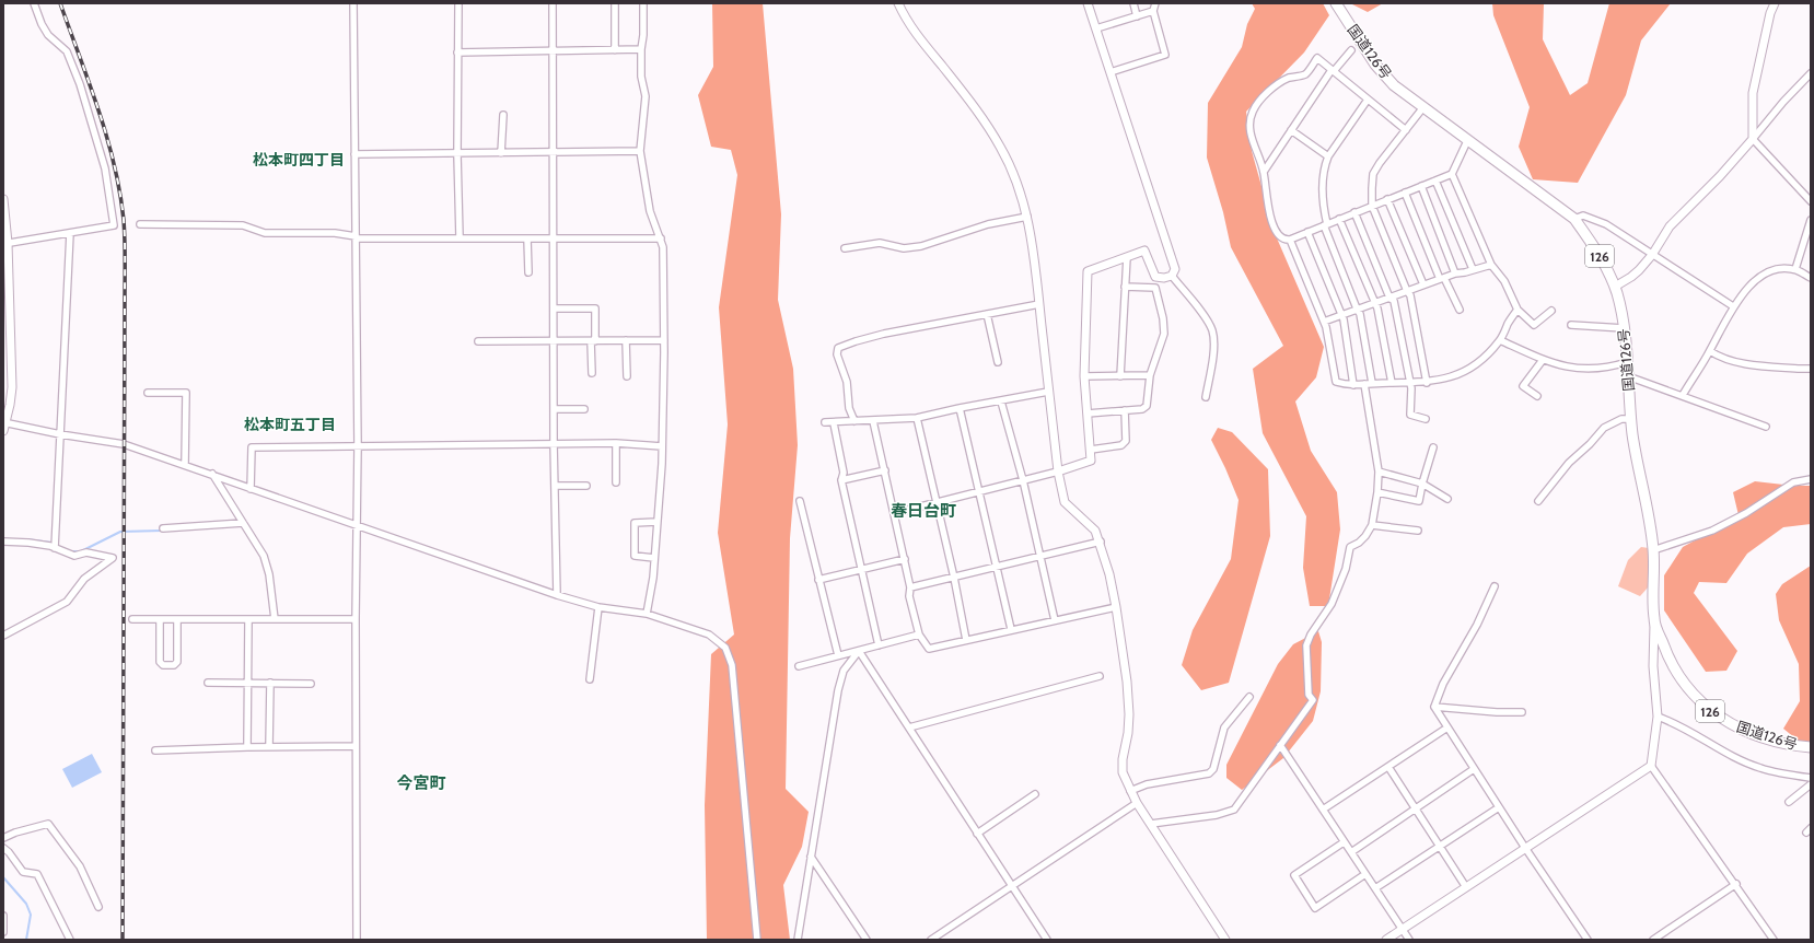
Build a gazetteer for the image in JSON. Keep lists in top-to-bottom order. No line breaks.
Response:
{"streets":{"highway":["国道126号","126"]},"districts":["松本町四丁目","松本町五丁目","春日台町","今宮町"]}
